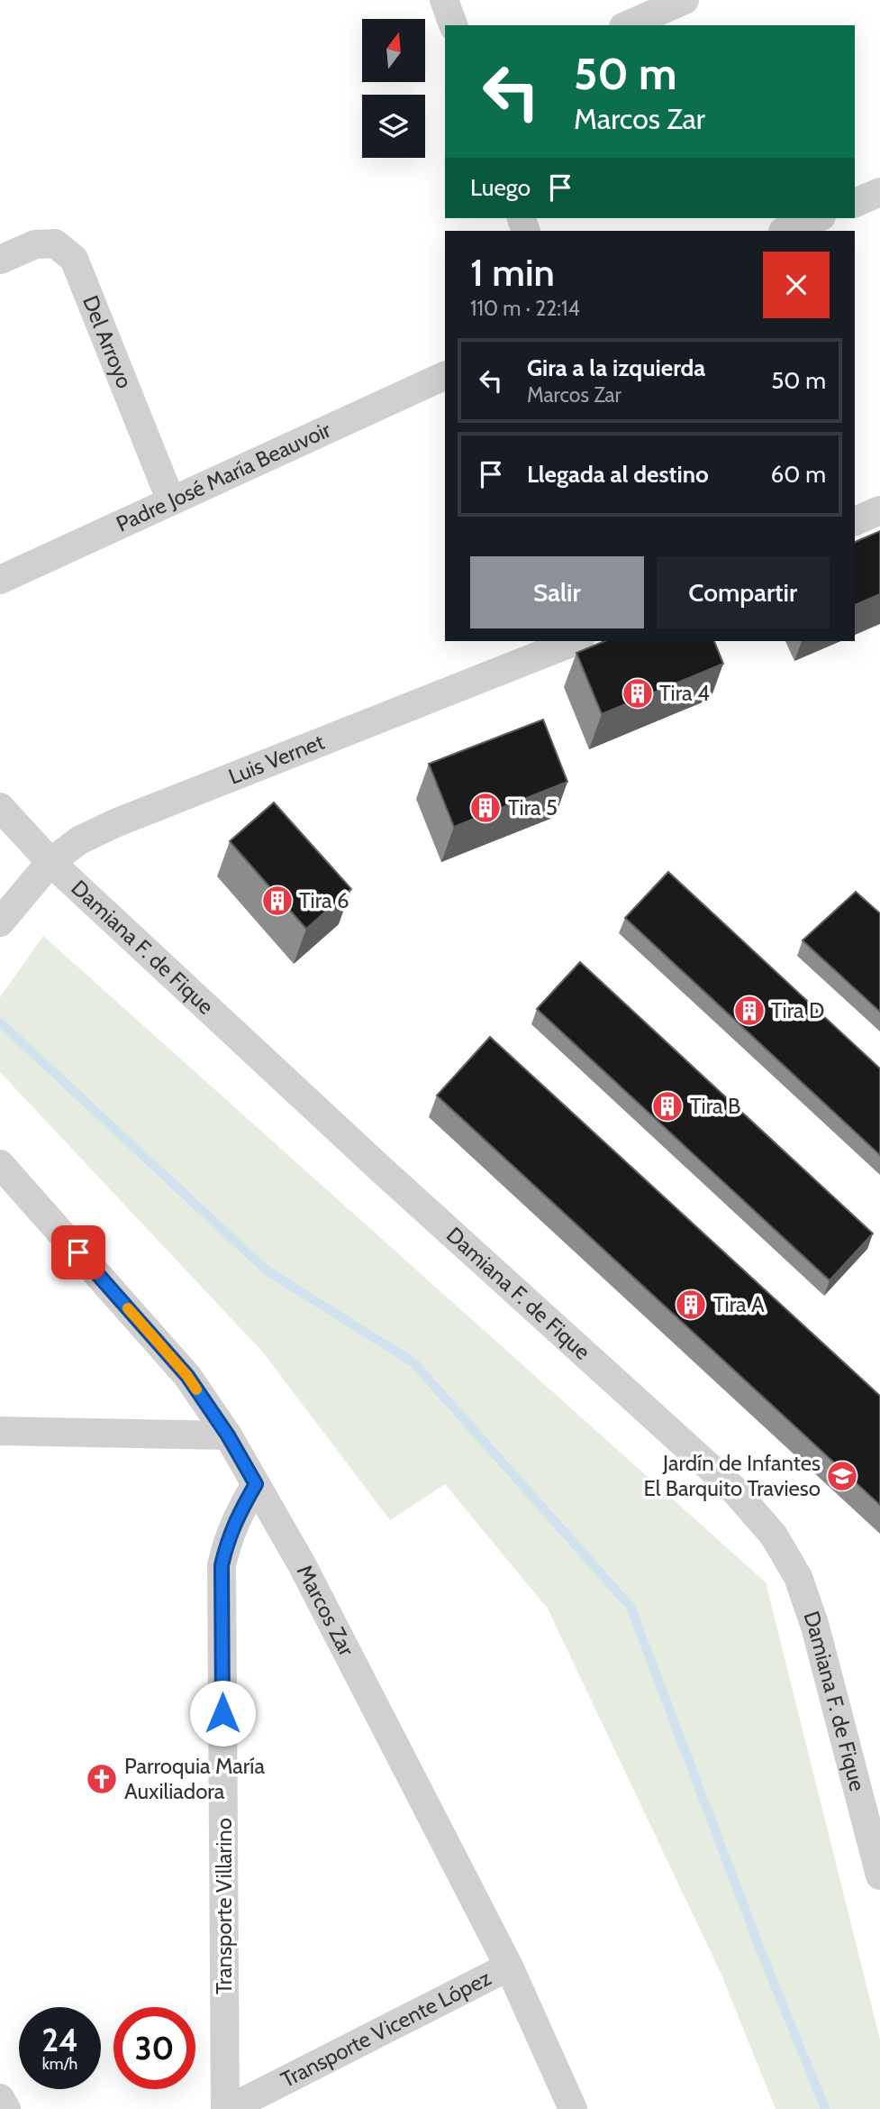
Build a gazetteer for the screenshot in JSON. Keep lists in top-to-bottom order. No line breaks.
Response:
{"streets":{"street":["Del Arroyo","Padre José María Beauvoir","Luis Vernet","Damiana F. de Fique","Marcos Zar","Transporte Villarino","Transporte Vicente López"]},"crossings":[["Del Arroyo","Padre José María Beauvoir"],["Luis Vernet","Damiana F. de Fique"],["Marcos Zar","Transporte Villarino"],["Marcos Zar","Transporte Vicente López"],["Transporte Villarino","Transporte Vicente López"]],"places":{"building":["Tira 4","Tira 5","Tira 6","Tira D","Tira B","Tira A"],"school or university":["Jardín de Infantes El Barquito Travieso"],"church":["Parroquia María Auxiliadora"]},"north":"top","page":{"turn":["50 m","Marcos Zar"],"then":"Luego","heading":["1 min","110 m · 22:14"],"list":[{"name":"Gira a la izquierda","note":"Marcos Zar","value":"50 m"},{"name":"Llegada al destino","value":"60 m"}],"buttons":["Salir","Compartir"],"speed":"24 km/h","limit":"30"}}
